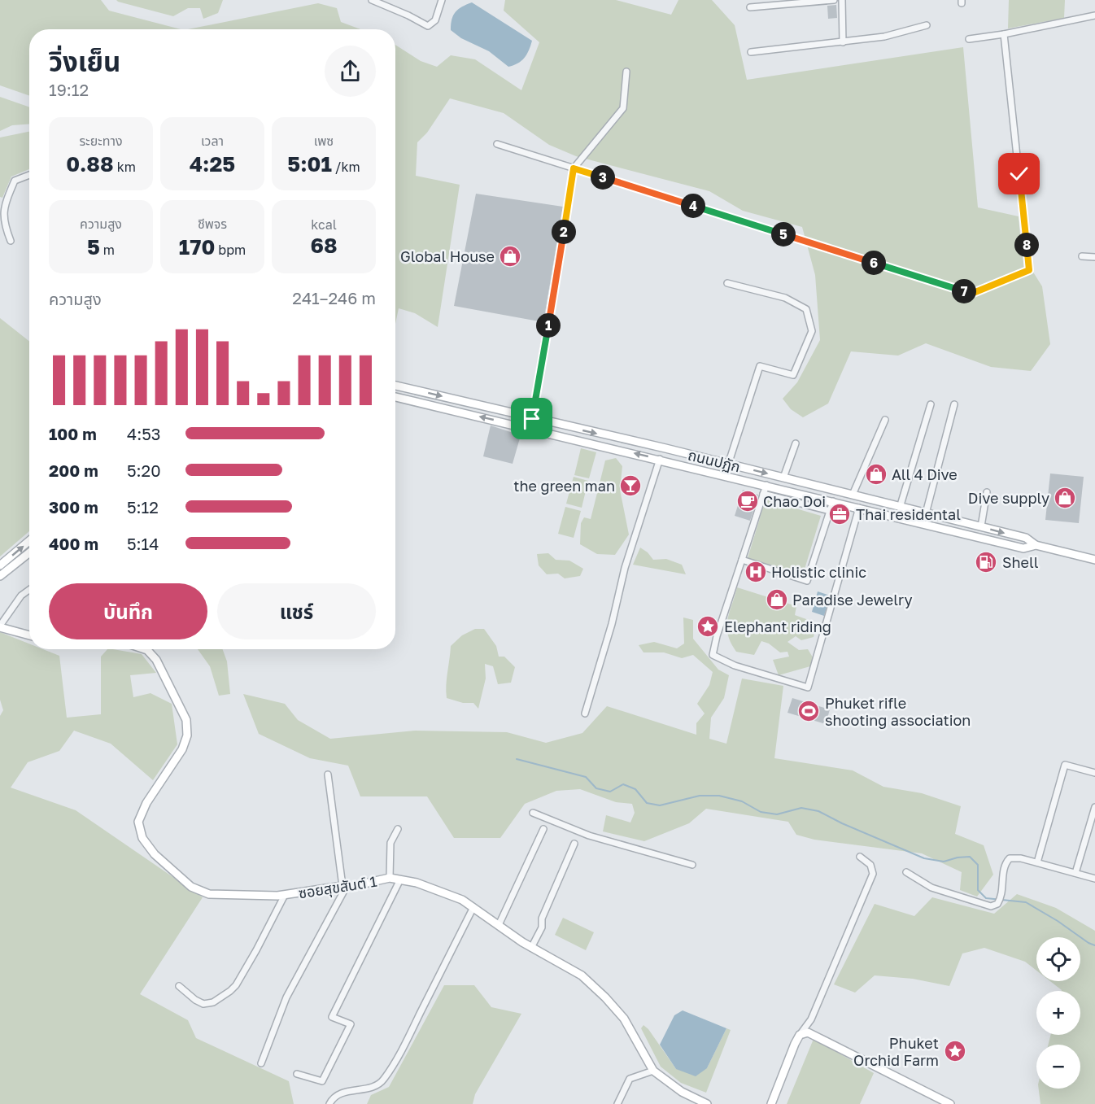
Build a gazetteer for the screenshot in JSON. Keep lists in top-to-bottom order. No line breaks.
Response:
{"streets":{"main road":["ถนนปฏัก","ซอยสุขสันต์ 1"]},"places":{"shop":["Global House","All 4 Dive","Dive supply","Paradise Jewelry"],"bar":["the green man"],"cafe":["Chao Doi"],"office":["Thai residental"],"fuel station":["Shell"],"hospital":["Holistic clinic"],"place":["Elephant riding","Phuket Orchid Farm"],"sports":["Phuket rifle shooting association"]},"page":{"heading":["วิ่งเย็น","19:12"],"stats":[["ระยะทาง","0.88 km"],["เวลา","4:25"],["เพซ","5:01 /km"],["ความสูง","5 m"],["ชีพจร","170 bpm"],["kcal","68"]],"pins":["3","4","2","5","8","6","7","1"],"chart":["ความสูง","241–246 m"],"list":[{"name":"100 m","note":"4:53"},{"name":"200 m","note":"5:20"},{"name":"300 m","note":"5:12"},{"name":"400 m","note":"5:14"}],"buttons":["บันทึก","แชร์"],"map_buttons":["+","−"]}}
